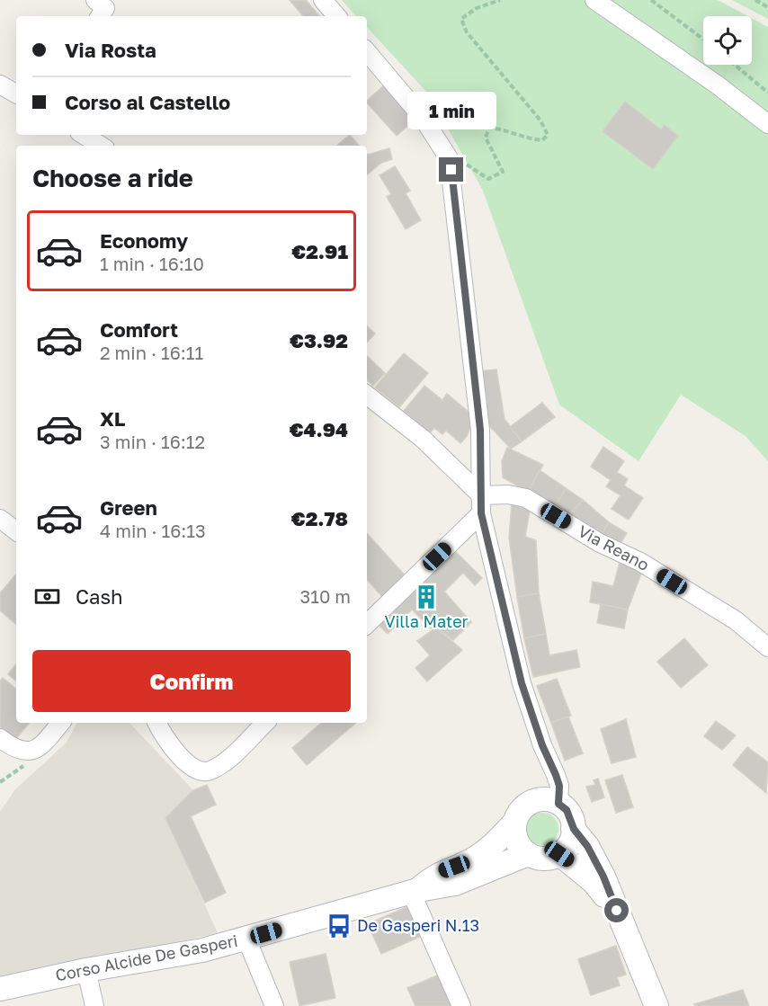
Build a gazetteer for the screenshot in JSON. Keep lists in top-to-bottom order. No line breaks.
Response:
{"streets":{"street":["Via Reano","Corso Alcide De Gasperi"]},"places":{"building":["Villa Mater"],"bus stop":["De Gasperi N.13"]},"page":{"banner":["Via Rosta","Corso al Castello"],"bubble":"1 min","heading":"Choose a ride","list":[{"name":"Economy","note":"1 min · 16:10","value":"€2.91"},{"name":"Comfort","note":"2 min · 16:11","value":"€3.92"},{"name":"XL","note":"3 min · 16:12","value":"€4.94"},{"name":"Green","note":"4 min · 16:13","value":"€2.78"}],"pay":["Cash","310 m"],"buttons":"Confirm"}}
